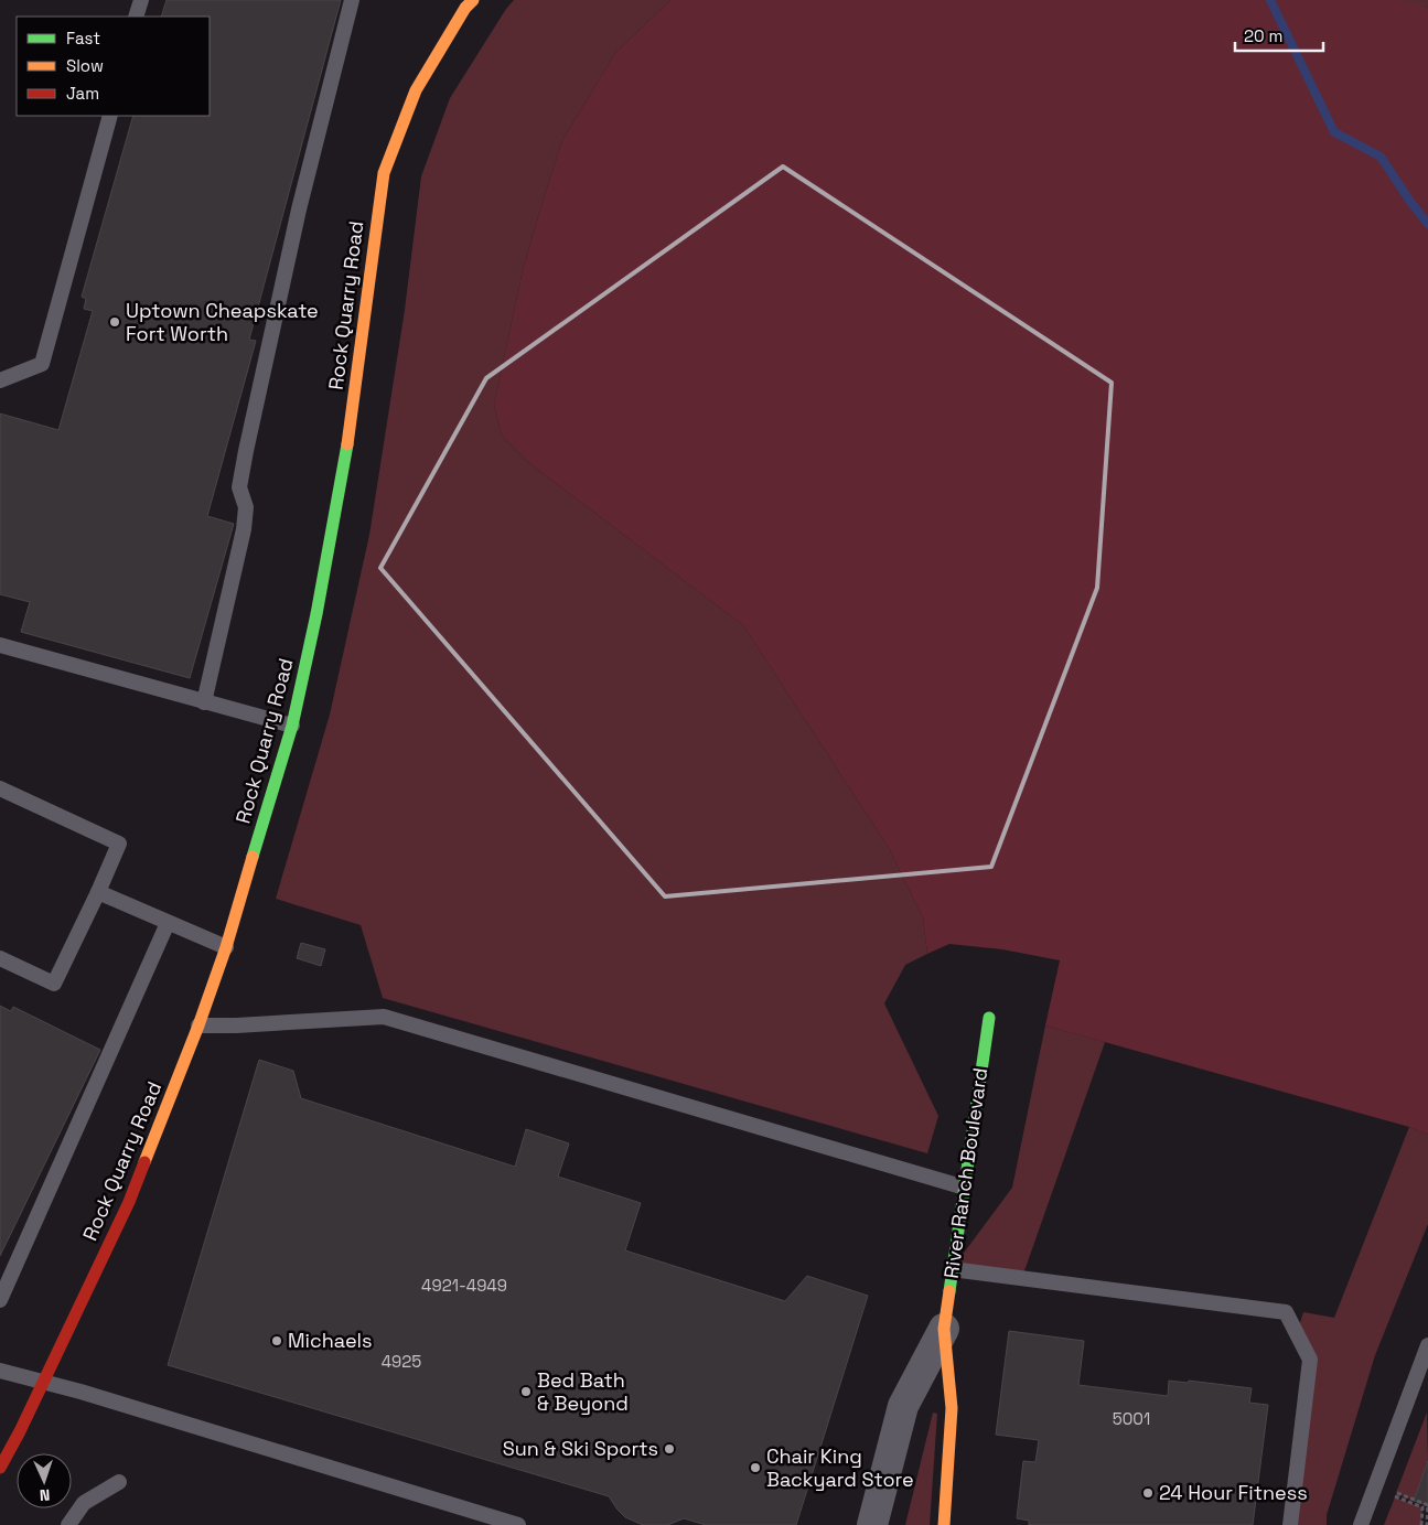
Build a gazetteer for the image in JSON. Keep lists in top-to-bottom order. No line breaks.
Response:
{"streets":{"street":["Rock Quarry Road","River Ranch Boulevard"]},"places":["Uptown Cheapskate Fort Worth","Michaels","Bed Bath & Beyond","Sun & Ski Sports","Chair King Backyard Store","24 Hour Fitness"],"house_numbers":["4921-4949","4925","5001"],"legend":["Fast","Slow","Jam"],"scale_bar":"20 m","north":"bottom"}
